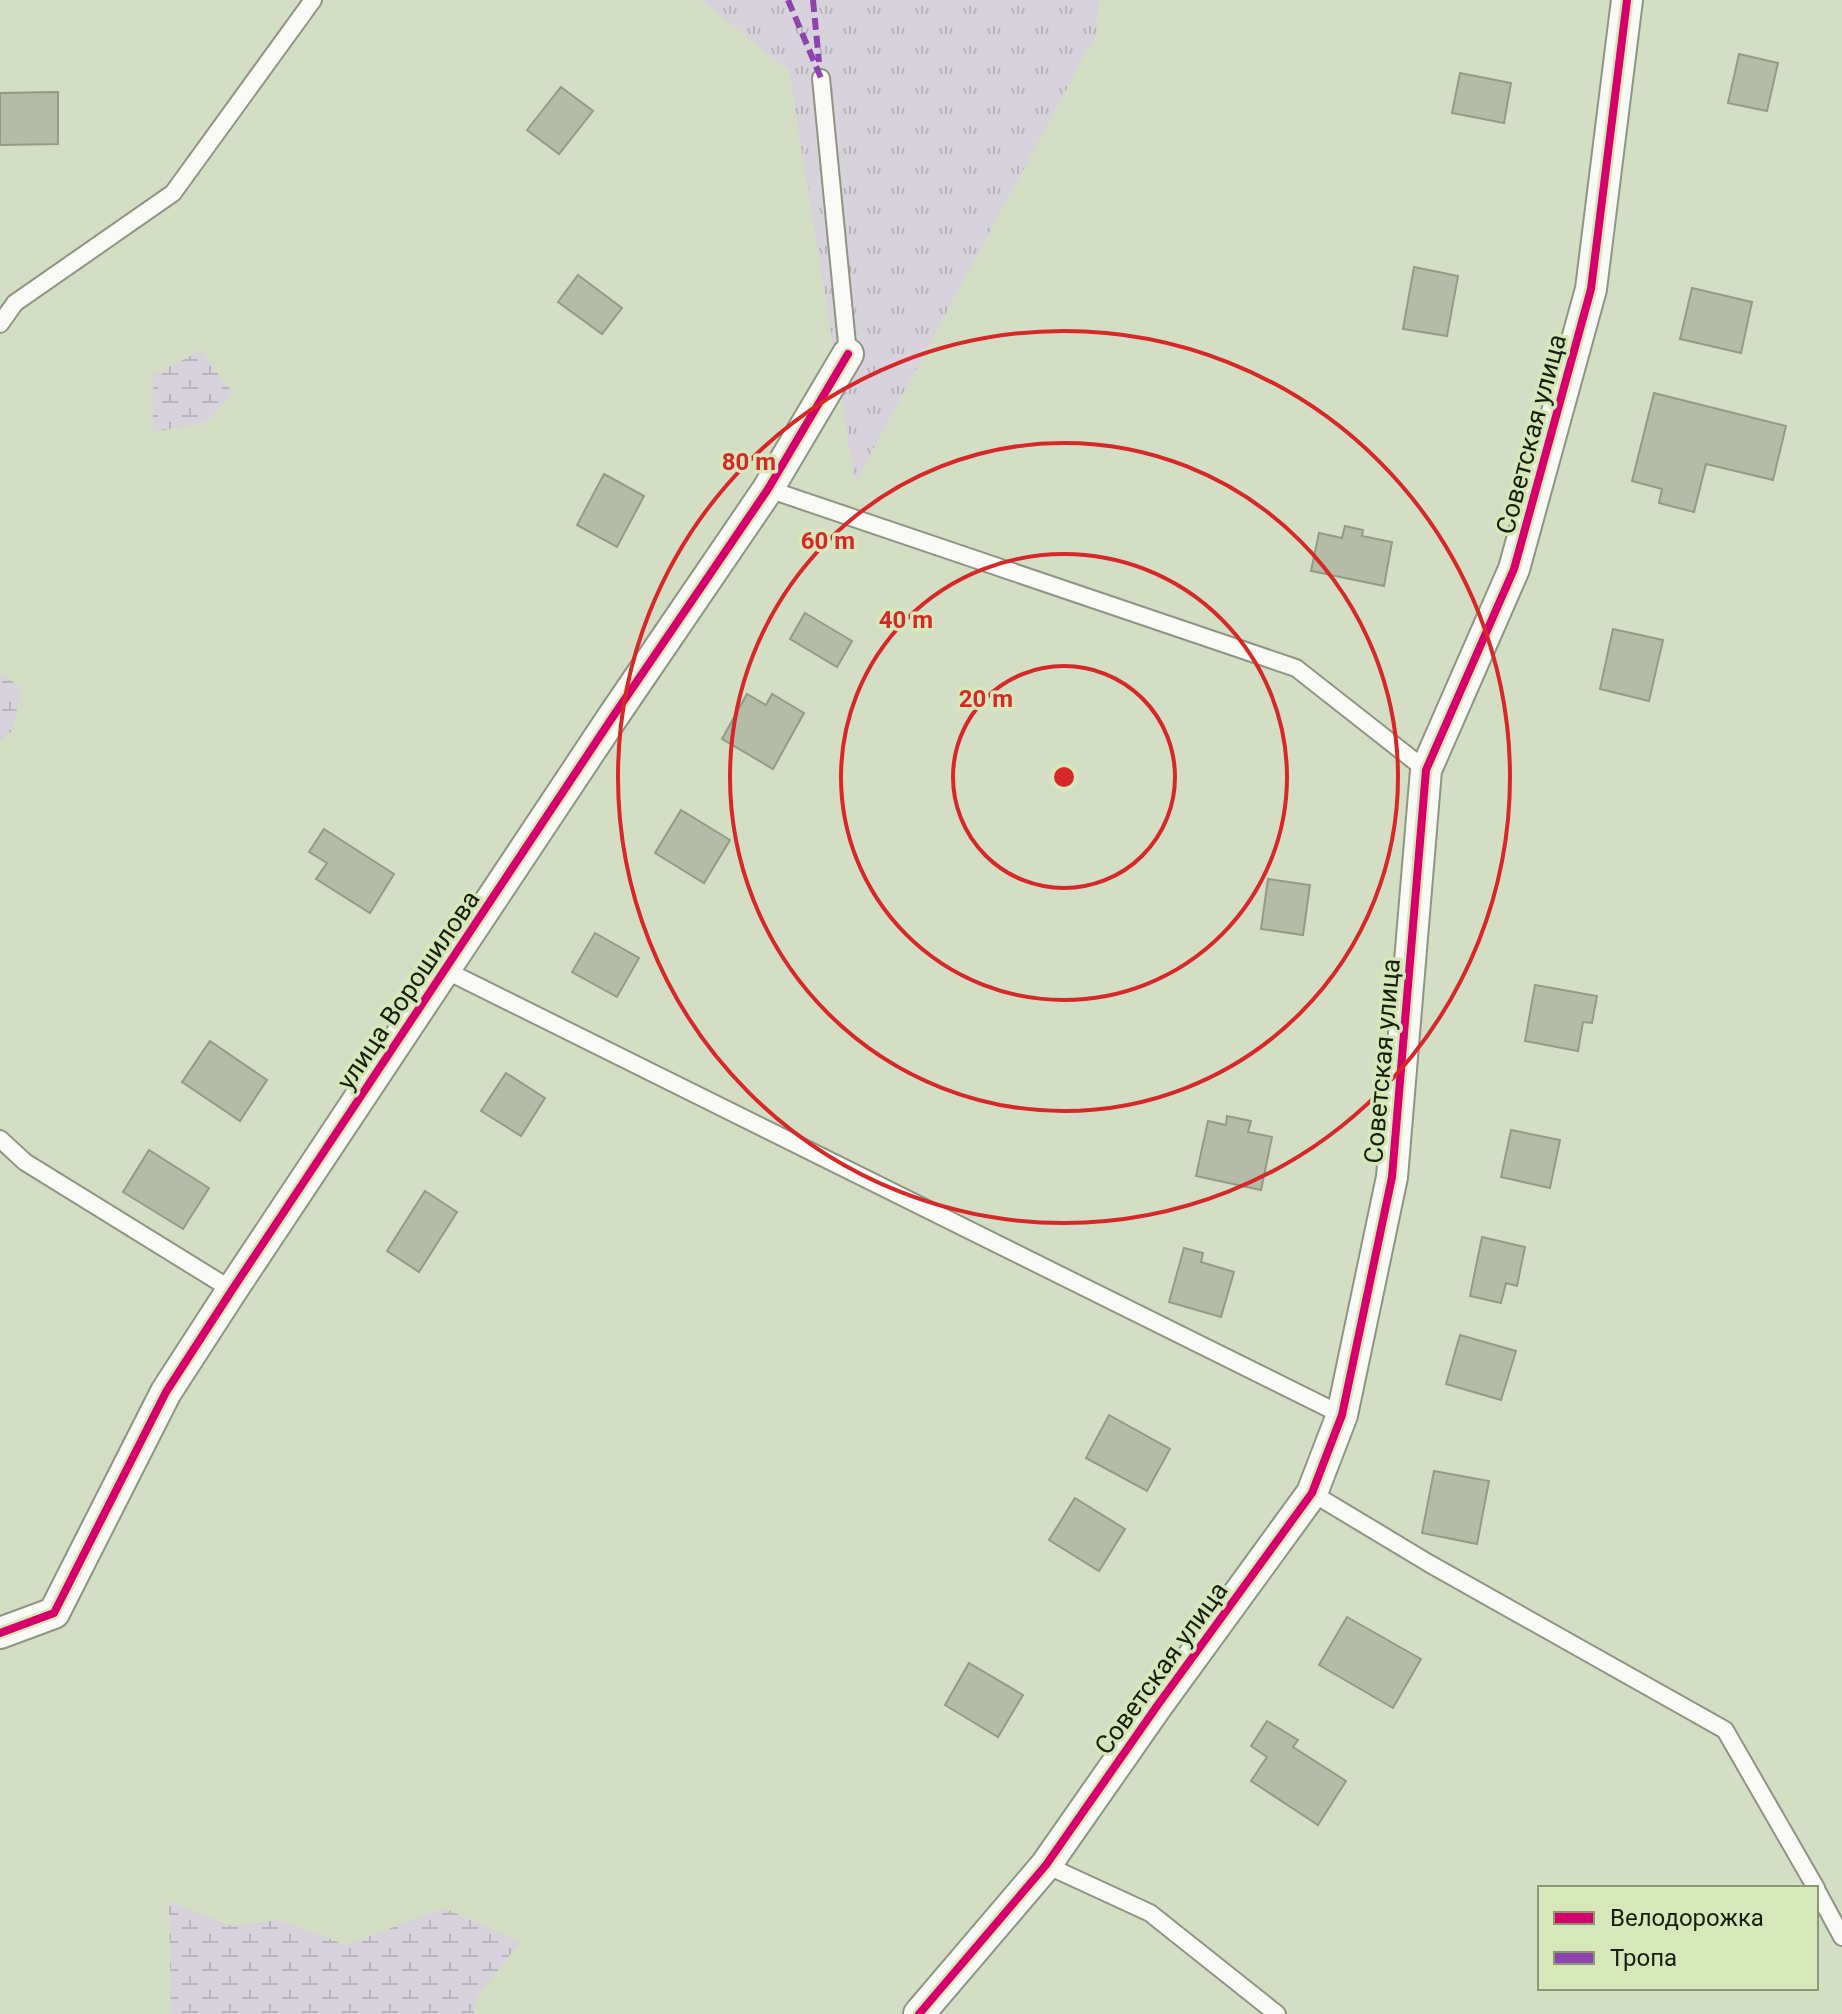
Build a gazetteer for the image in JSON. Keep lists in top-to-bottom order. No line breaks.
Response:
{"streets":{"street":["Советская улица","улица Ворошилова"]},"legend":["Велодорожка","Тропа"],"rings":["80 m","60 m","40 m","20 m"]}
